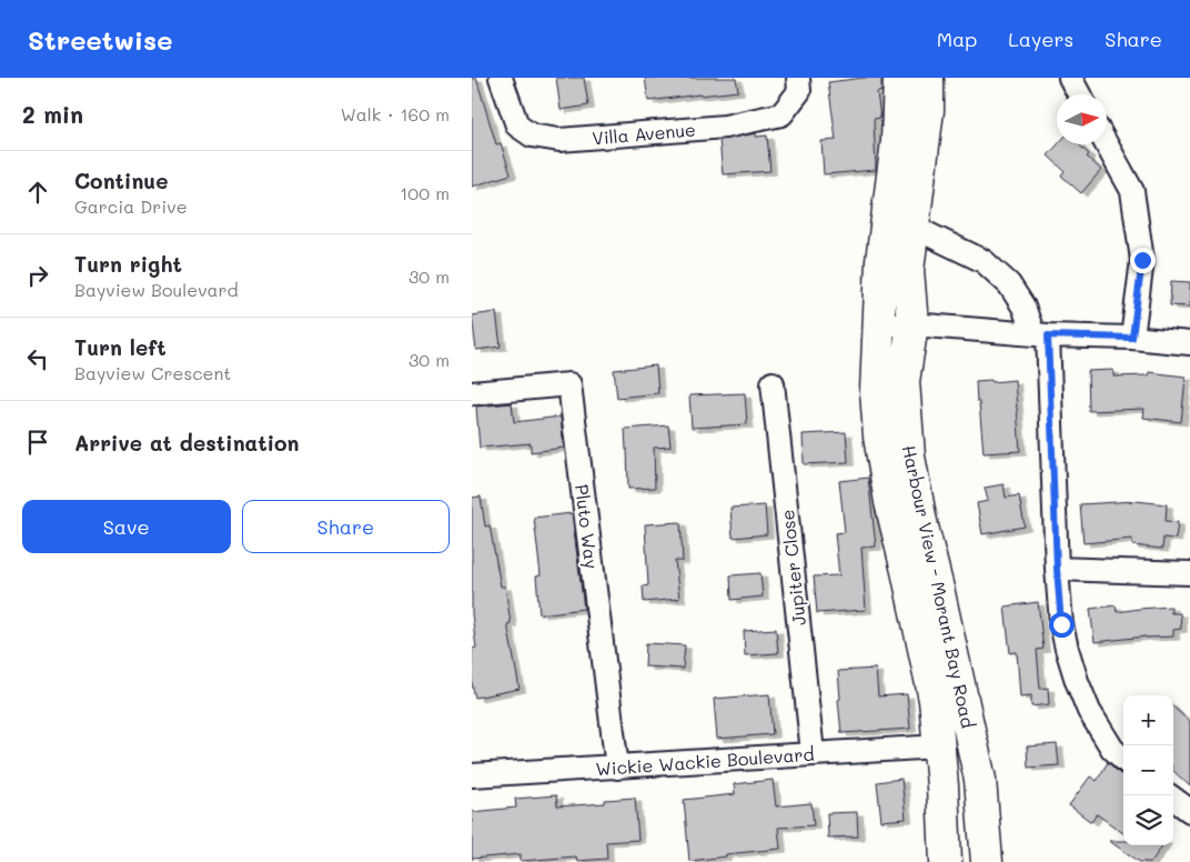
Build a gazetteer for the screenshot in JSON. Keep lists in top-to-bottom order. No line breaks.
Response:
{"streets":{"highway":["Harbour View - Morant Bay Road"],"street":["Villa Avenue","Pluto Way","Jupiter Close","Wickie Wackie Boulevard"]},"crossings":[["Pluto Way","Wickie Wackie Boulevard"],["Jupiter Close","Wickie Wackie Boulevard"],["Harbour View - Morant Bay Road","Wickie Wackie Boulevard"]],"north":"right","page":{"header":"Streetwise","nav":["Map","Layers","Share"],"heading":["2 min","Walk · 160 m"],"list":[["Continue","Garcia Drive","100 m"],["Turn right","Bayview Boulevard","30 m"],["Turn left","Bayview Crescent","30 m"],"Arrive at destination"],"buttons":["Save","Share"],"map_buttons":["+","−"]}}
